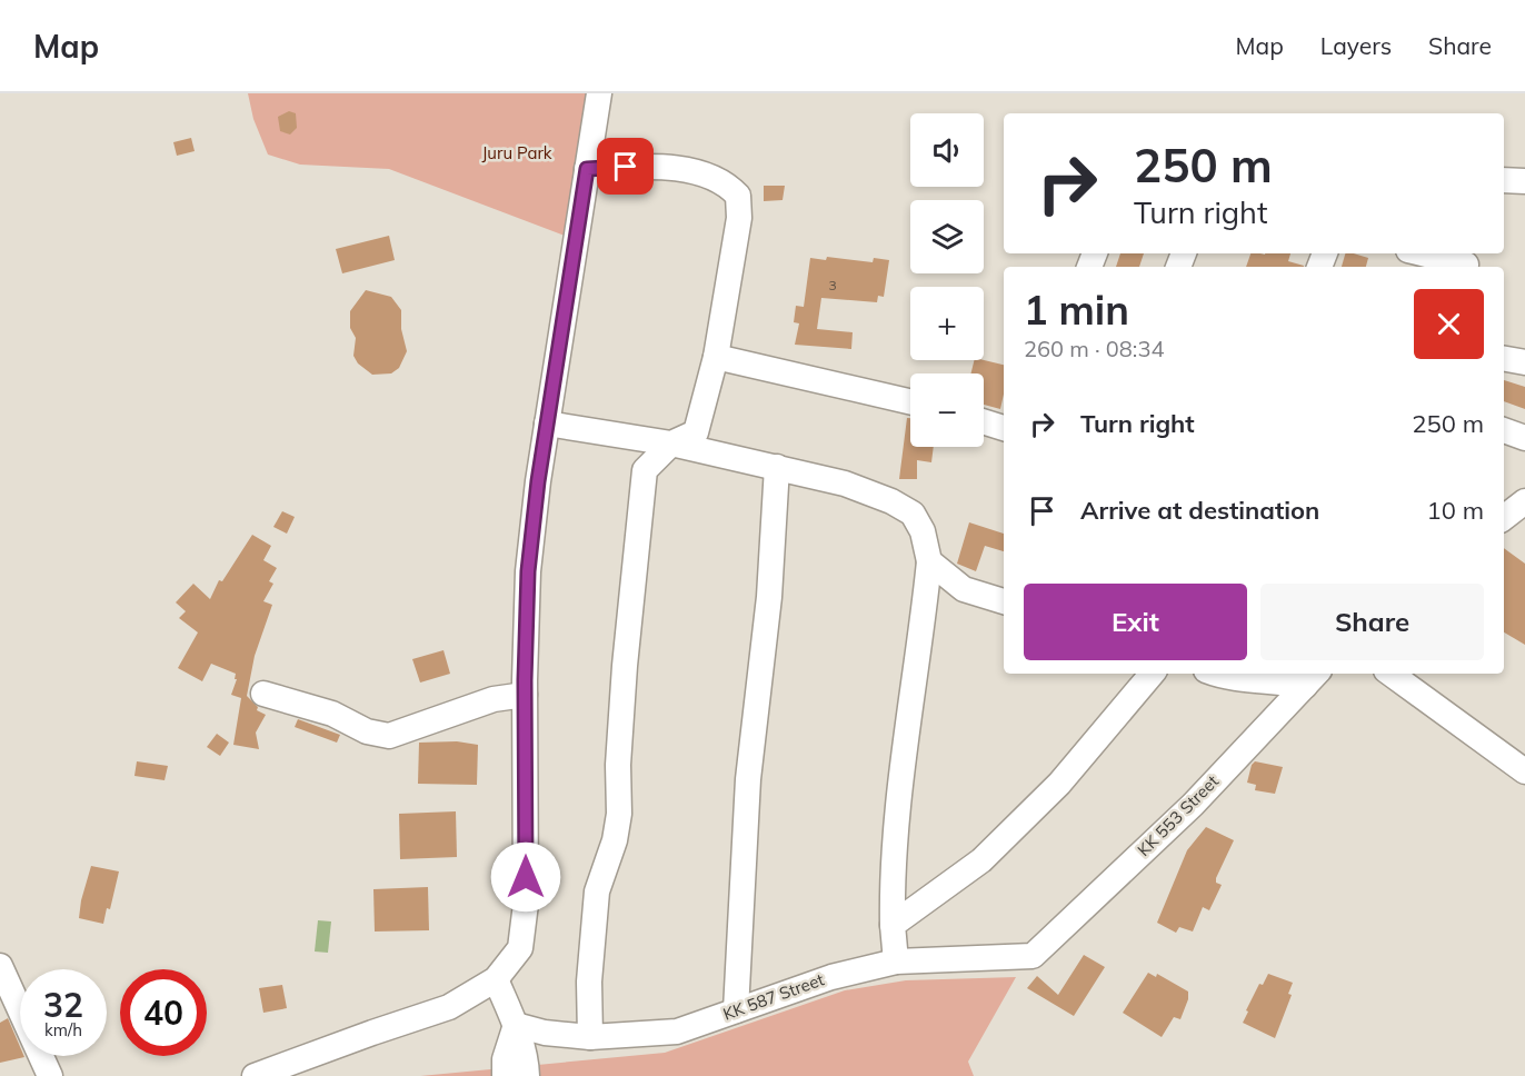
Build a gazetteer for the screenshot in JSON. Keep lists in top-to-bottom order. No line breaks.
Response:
{"streets":{"street":["KK 553 Street","KK 587 Street"]},"crossings":[["KK 553 Street","KK 587 Street"]],"parks":["Juru Park"],"house_numbers":["3"],"page":{"header":"Map","nav":["Map","Layers","Share"],"map_buttons":["+","−"],"turn":["250 m","Turn right"],"heading":["1 min","260 m · 08:34"],"list":[{"name":"Turn right","value":"250 m"},{"name":"Arrive at destination","value":"10 m"}],"buttons":["Exit","Share"],"speed":"32 km/h","limit":"40"}}
